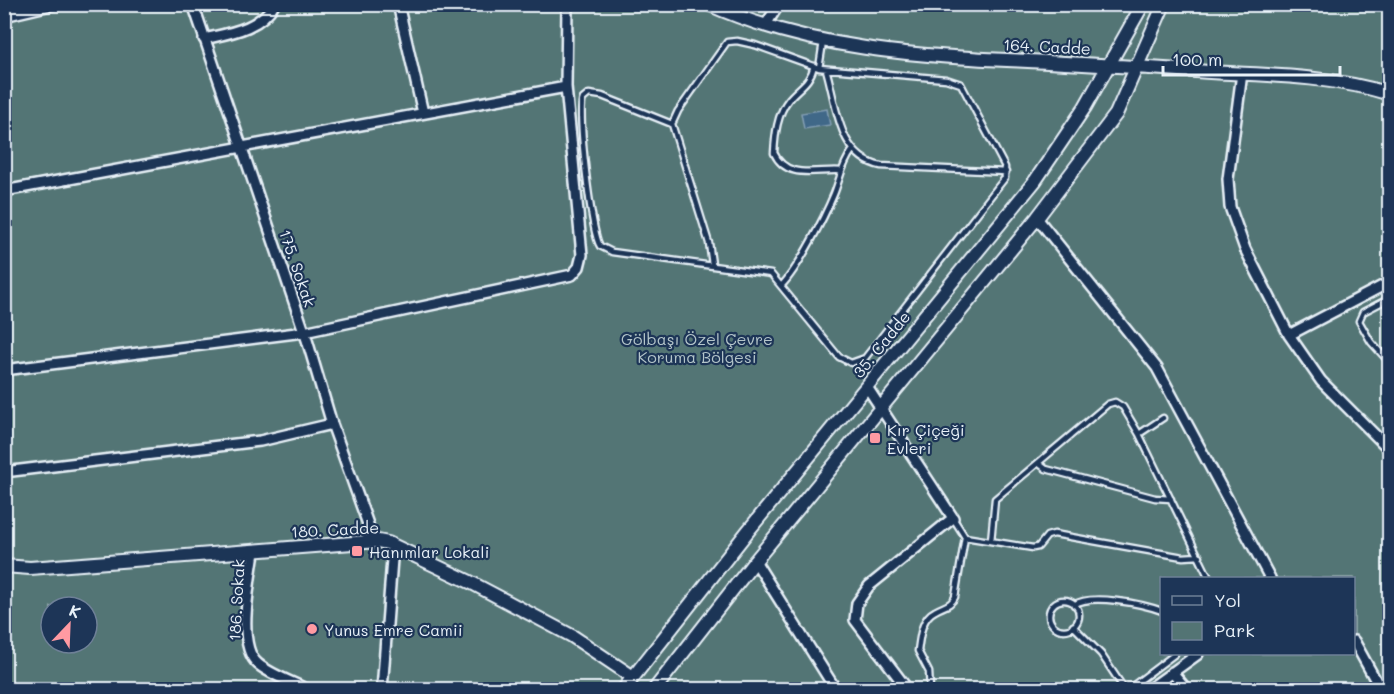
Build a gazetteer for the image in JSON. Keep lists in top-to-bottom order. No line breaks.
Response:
{"streets":{"street":["164. Cadde","175. Sokak","35. Cadde","180. Cadde","186. Sokak"]},"crossings":[["164. Cadde","35. Cadde"],["175. Sokak","180. Cadde"],["35. Cadde","180. Cadde"],["180. Cadde","186. Sokak"]],"parks":["Gölbaşı Özel Çevre Koruma Bölgesi"],"places":{"transit":["Kır Çiçeği Evleri","Hanımlar Lokali"],"other":["Yunus Emre Camii"]},"legend":["Yol","Park"],"scale_bar":"100 m","north":"top right"}
